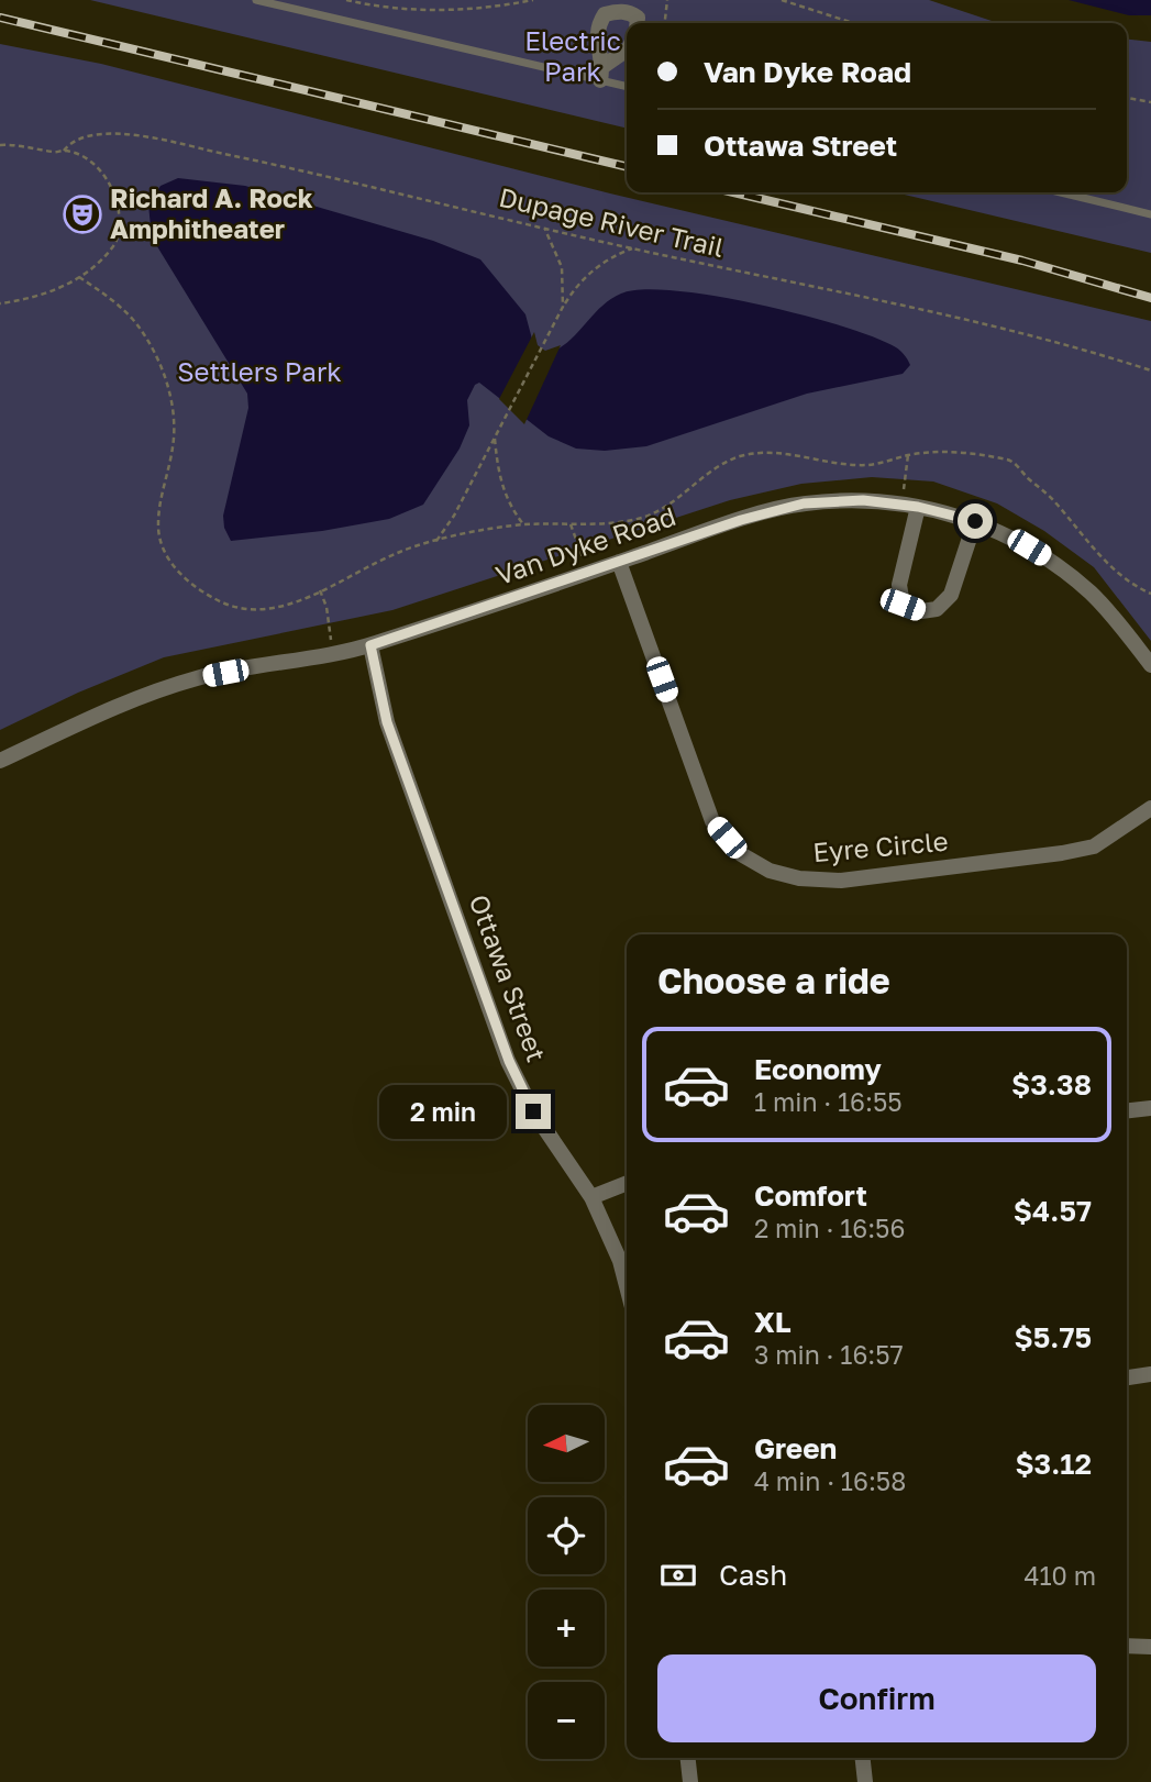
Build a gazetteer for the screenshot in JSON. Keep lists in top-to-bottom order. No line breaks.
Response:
{"streets":{"street":["Van Dyke Road","Eyre Circle","Ottawa Street"],"path":["Dupage River Trail"]},"crossings":[["Van Dyke Road","Eyre Circle"],["Van Dyke Road","Ottawa Street"]],"parks":["Electric Park","Settlers Park"],"places":{"theatre":["Richard A. Rock Amphitheater"]},"north":"left","page":{"banner":["Van Dyke Road","Ottawa Street"],"heading":"Choose a ride","list":[{"name":"Economy","note":"1 min · 16:55","value":"$3.38"},{"name":"Comfort","note":"2 min · 16:56","value":"$4.57"},{"name":"XL","note":"3 min · 16:57","value":"$5.75"},{"name":"Green","note":"4 min · 16:58","value":"$3.12"}],"bubble":"2 min","map_buttons":["+","−"],"pay":["Cash","410 m"],"buttons":"Confirm"}}
